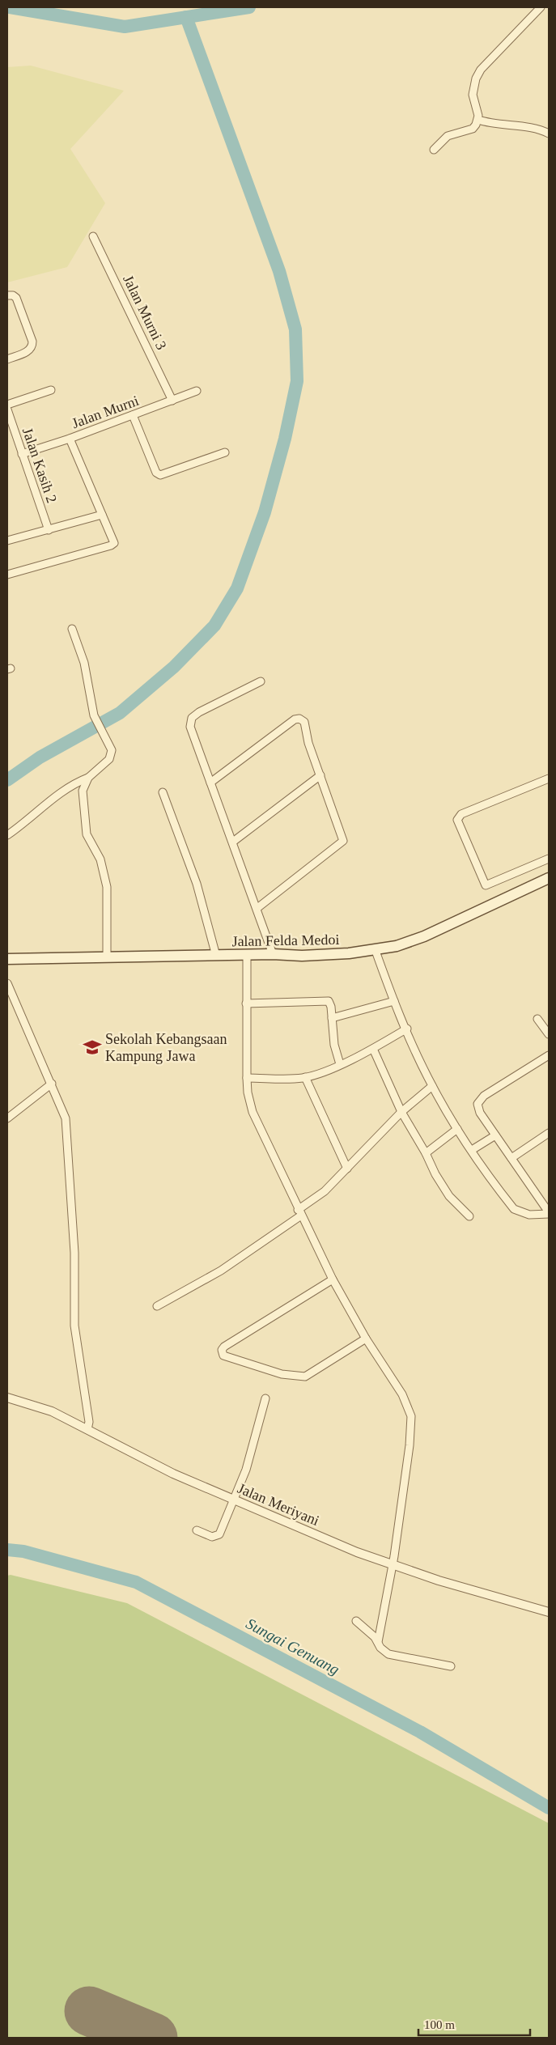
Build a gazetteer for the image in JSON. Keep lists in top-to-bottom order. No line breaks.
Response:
{"streets":{"main road":["Jalan Felda Medoi"],"street":["Jalan Murni 3","Jalan Murni","Jalan Kasih 2","Jalan Meriyani"]},"crossings":[["Jalan Murni 3","Jalan Murni"],["Jalan Murni","Jalan Kasih 2"]],"water":["Sungai Genuang"],"places":{"school or university":["Sekolah Kebangsaan Kampung Jawa"]},"scale_bar":"100 m"}
